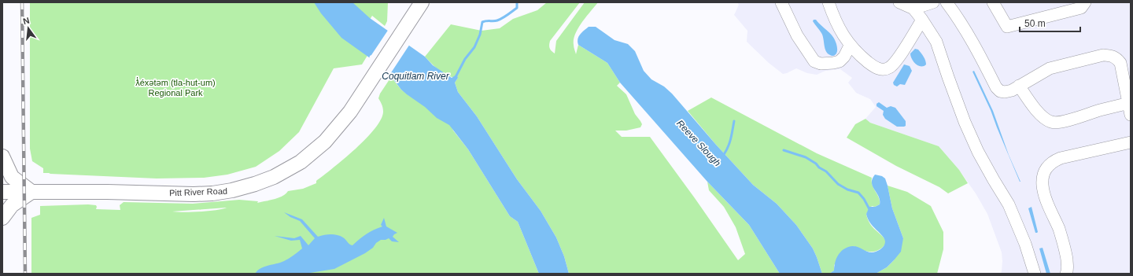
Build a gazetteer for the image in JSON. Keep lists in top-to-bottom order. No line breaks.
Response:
{"streets":{"main road":["Pitt River Road"]},"water":["Coquitlam River","Reeve Slough"],"parks":["ƛ̓éxətəm (tla-hut-um) Regional Park"],"scale_bar":"50 m","north":"top"}
